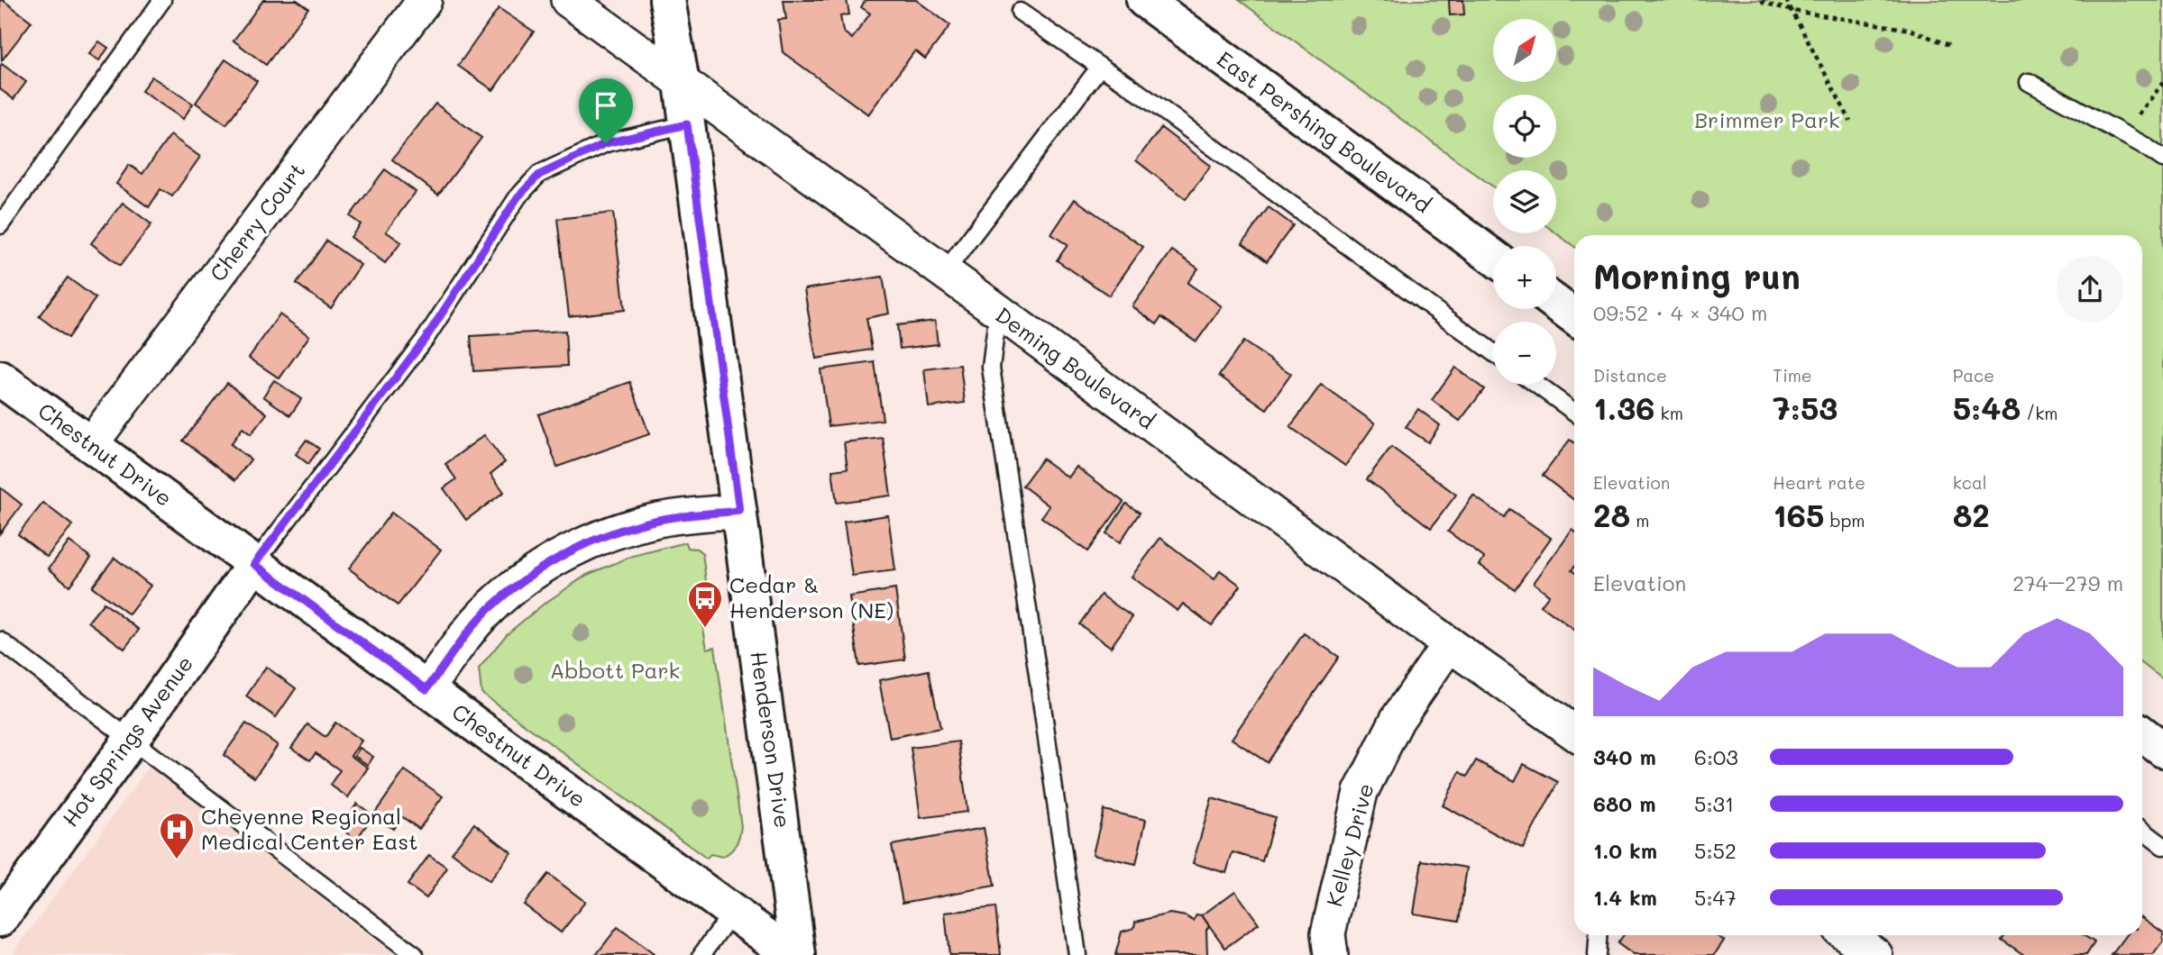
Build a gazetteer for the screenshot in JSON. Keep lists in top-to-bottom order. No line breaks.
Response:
{"streets":{"street":["East Pershing Boulevard","Cherry Court","Deming Boulevard","Chestnut Drive","Henderson Drive","Hot Springs Avenue","Kelley Drive"]},"crossings":[["Cherry Court","Chestnut Drive"],["Deming Boulevard","Henderson Drive"],["Deming Boulevard","Kelley Drive"],["Chestnut Drive","Hot Springs Avenue"]],"parks":["Brimmer Park","Abbott Park"],"places":{"bus stop":["Cedar & Henderson (NE)"],"hospital":["Cheyenne Regional Medical Center East"]},"north":"top right","page":{"map_buttons":["+","−"],"heading":["Morning run","09:52 · 4 × 340 m"],"stats":[["Distance","1.36 km"],["Time","7:53"],["Pace","5:48 /km"],["Elevation","28 m"],["Heart rate","165 bpm"],["kcal","82"]],"chart":["Elevation","274–279 m"],"list":[{"name":"340 m","note":"6:03"},{"name":"680 m","note":"5:31"},{"name":"1.0 km","note":"5:52"},{"name":"1.4 km","note":"5:47"}]}}
